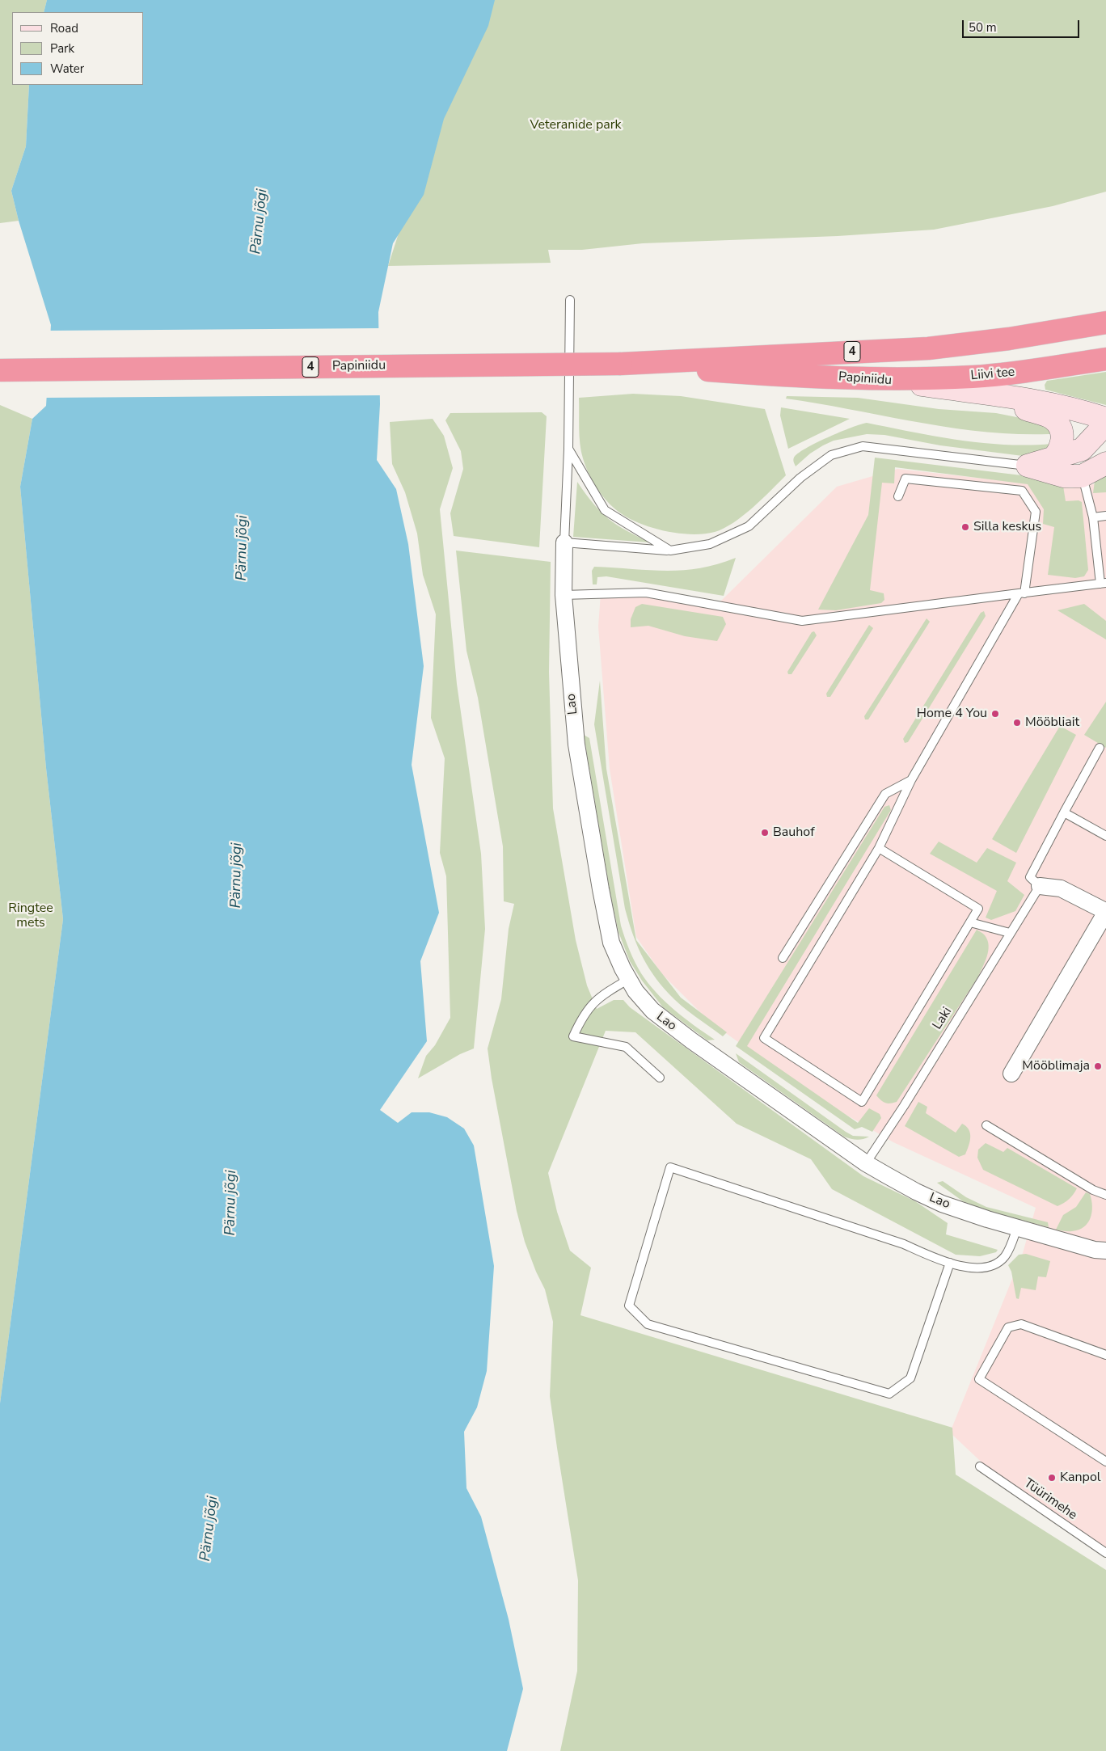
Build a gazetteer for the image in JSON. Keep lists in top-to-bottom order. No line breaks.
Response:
{"streets":{"highway":["4","Papiniidu","Liivi tee"],"street":["Lao"],"lane":["Laki","Tüürimehe"]},"crossings":[["4","Papiniidu"],["Papiniidu","Liivi tee"],["Lao","Laki"]],"water":["Pärnu jõgi"],"parks":["Veteranide park","Ringtee mets"],"places":["Silla keskus","Home 4 You","Mööbliait","Bauhof","Mööblimaja","Kanpol"],"legend":["Road","Park","Water"],"scale_bar":"50 m"}
